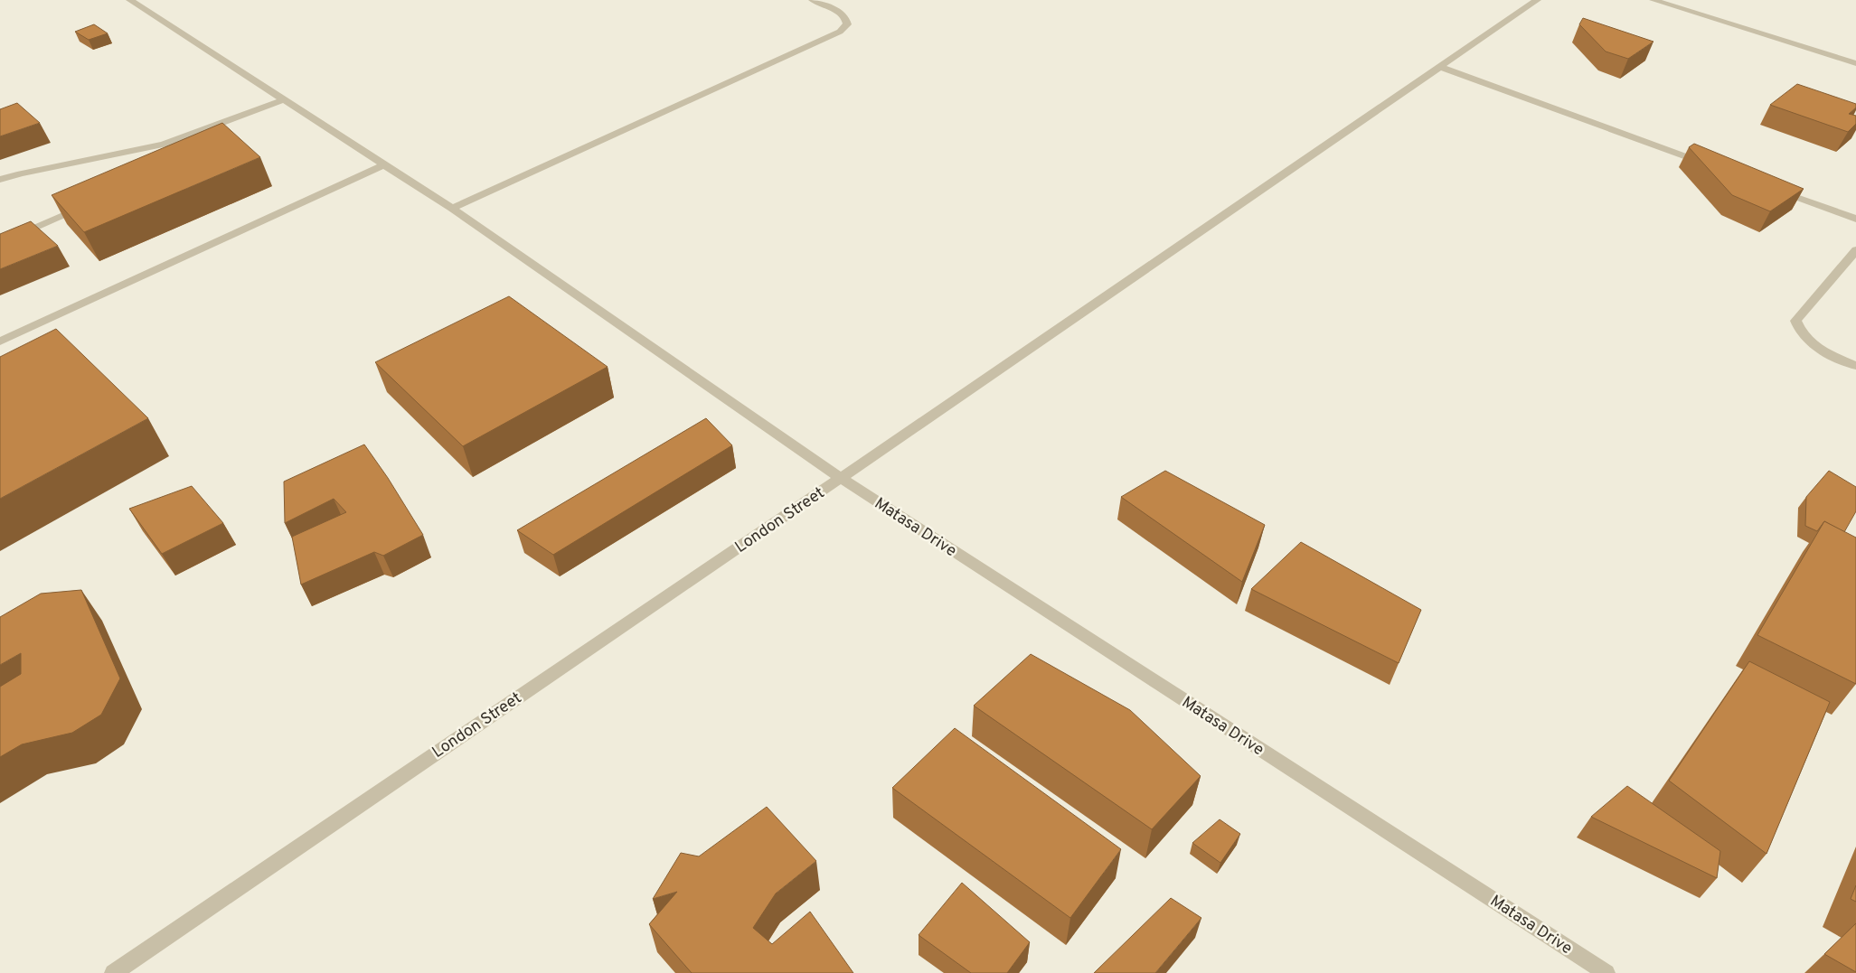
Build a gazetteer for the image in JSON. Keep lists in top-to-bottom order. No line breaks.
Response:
{"streets":{"street":["London Street","Matasa Drive"]},"crossings":[["London Street","Matasa Drive"]]}
